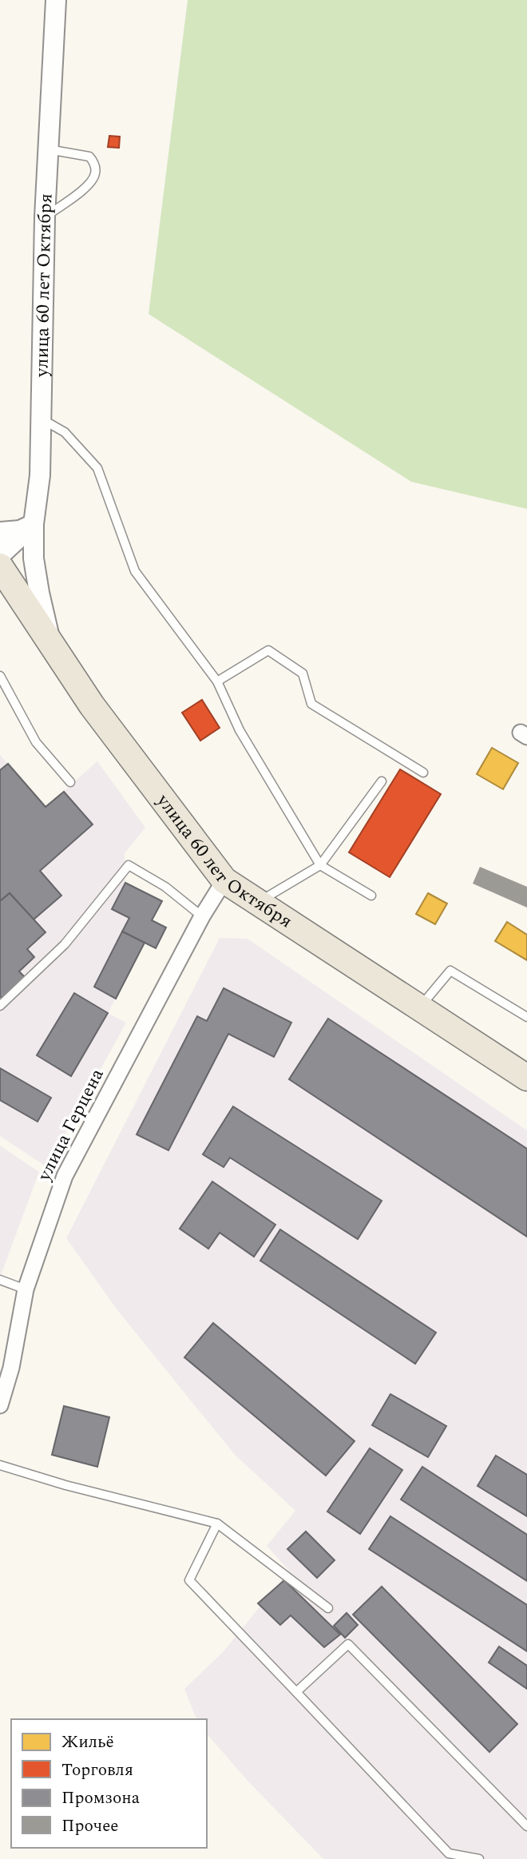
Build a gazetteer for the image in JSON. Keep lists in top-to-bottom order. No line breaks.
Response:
{"streets":{"main road":["улица 60 лет Октября"],"street":["улица Герцена"]},"crossings":[["улица 60 лет Октября","улица Герцена"]],"legend":["Жильё","Торговля","Промзона","Прочее"]}
